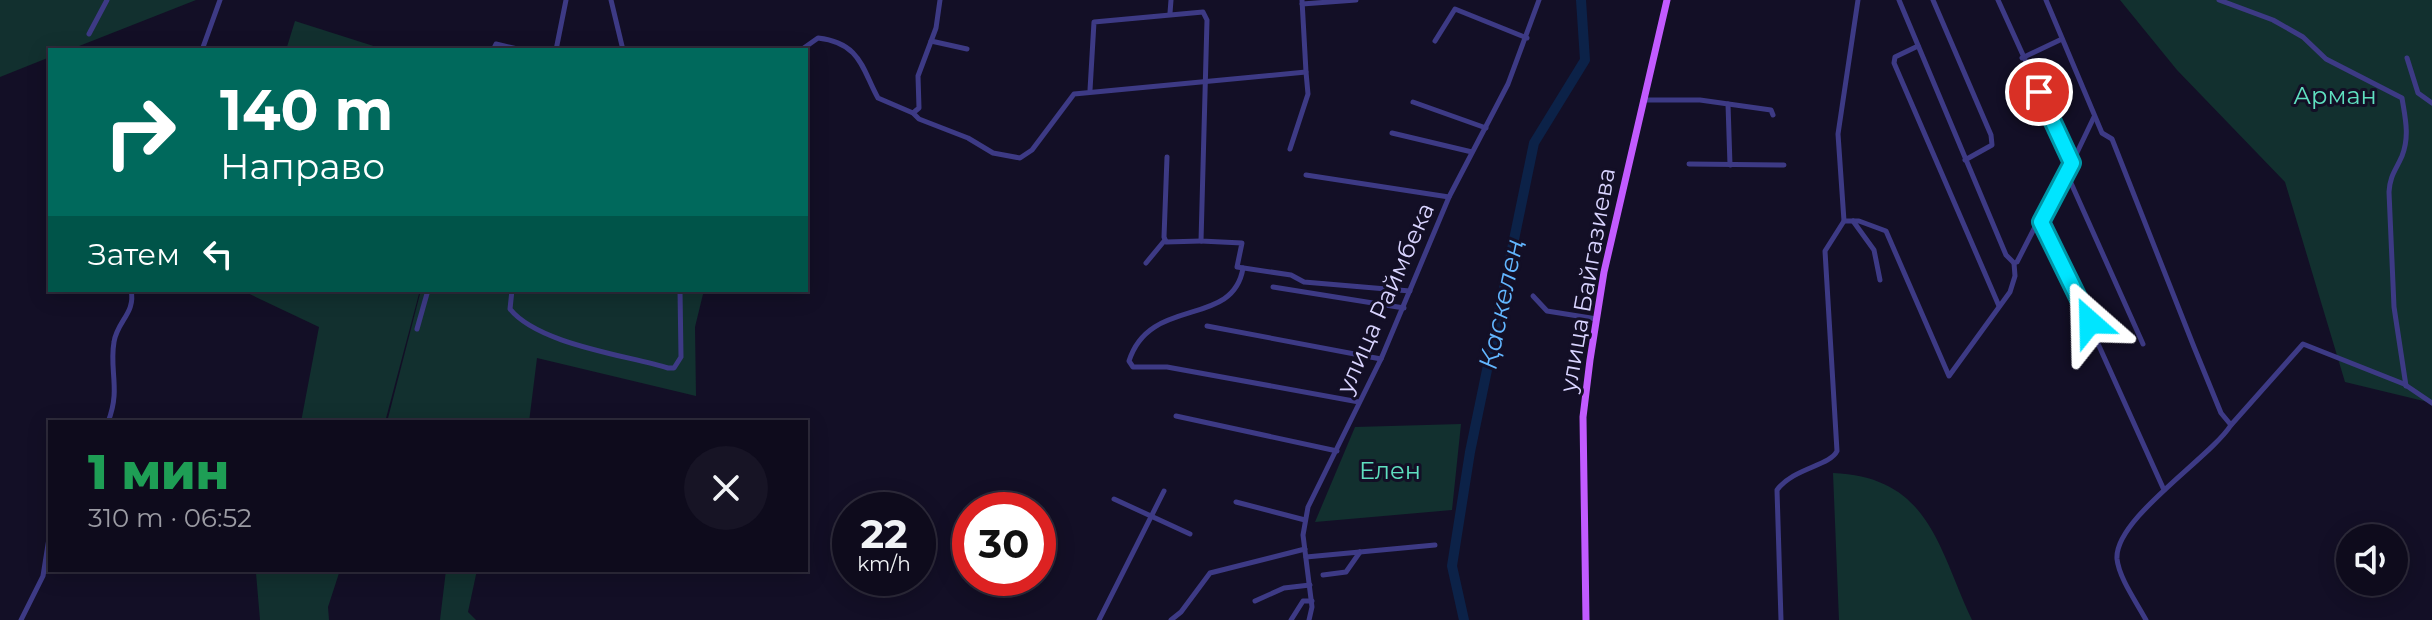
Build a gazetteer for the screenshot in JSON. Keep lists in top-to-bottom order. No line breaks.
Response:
{"streets":{"main road":["улица Байгазиева"],"street":["улица Раймбека"]},"water":["Қаскелең"],"parks":["Арман","Елен"],"page":{"turn":["140 m","Направо"],"then":"Затем","heading":["1 мин","310 m · 06:52"],"speed":"22 km/h","limit":"30"}}
